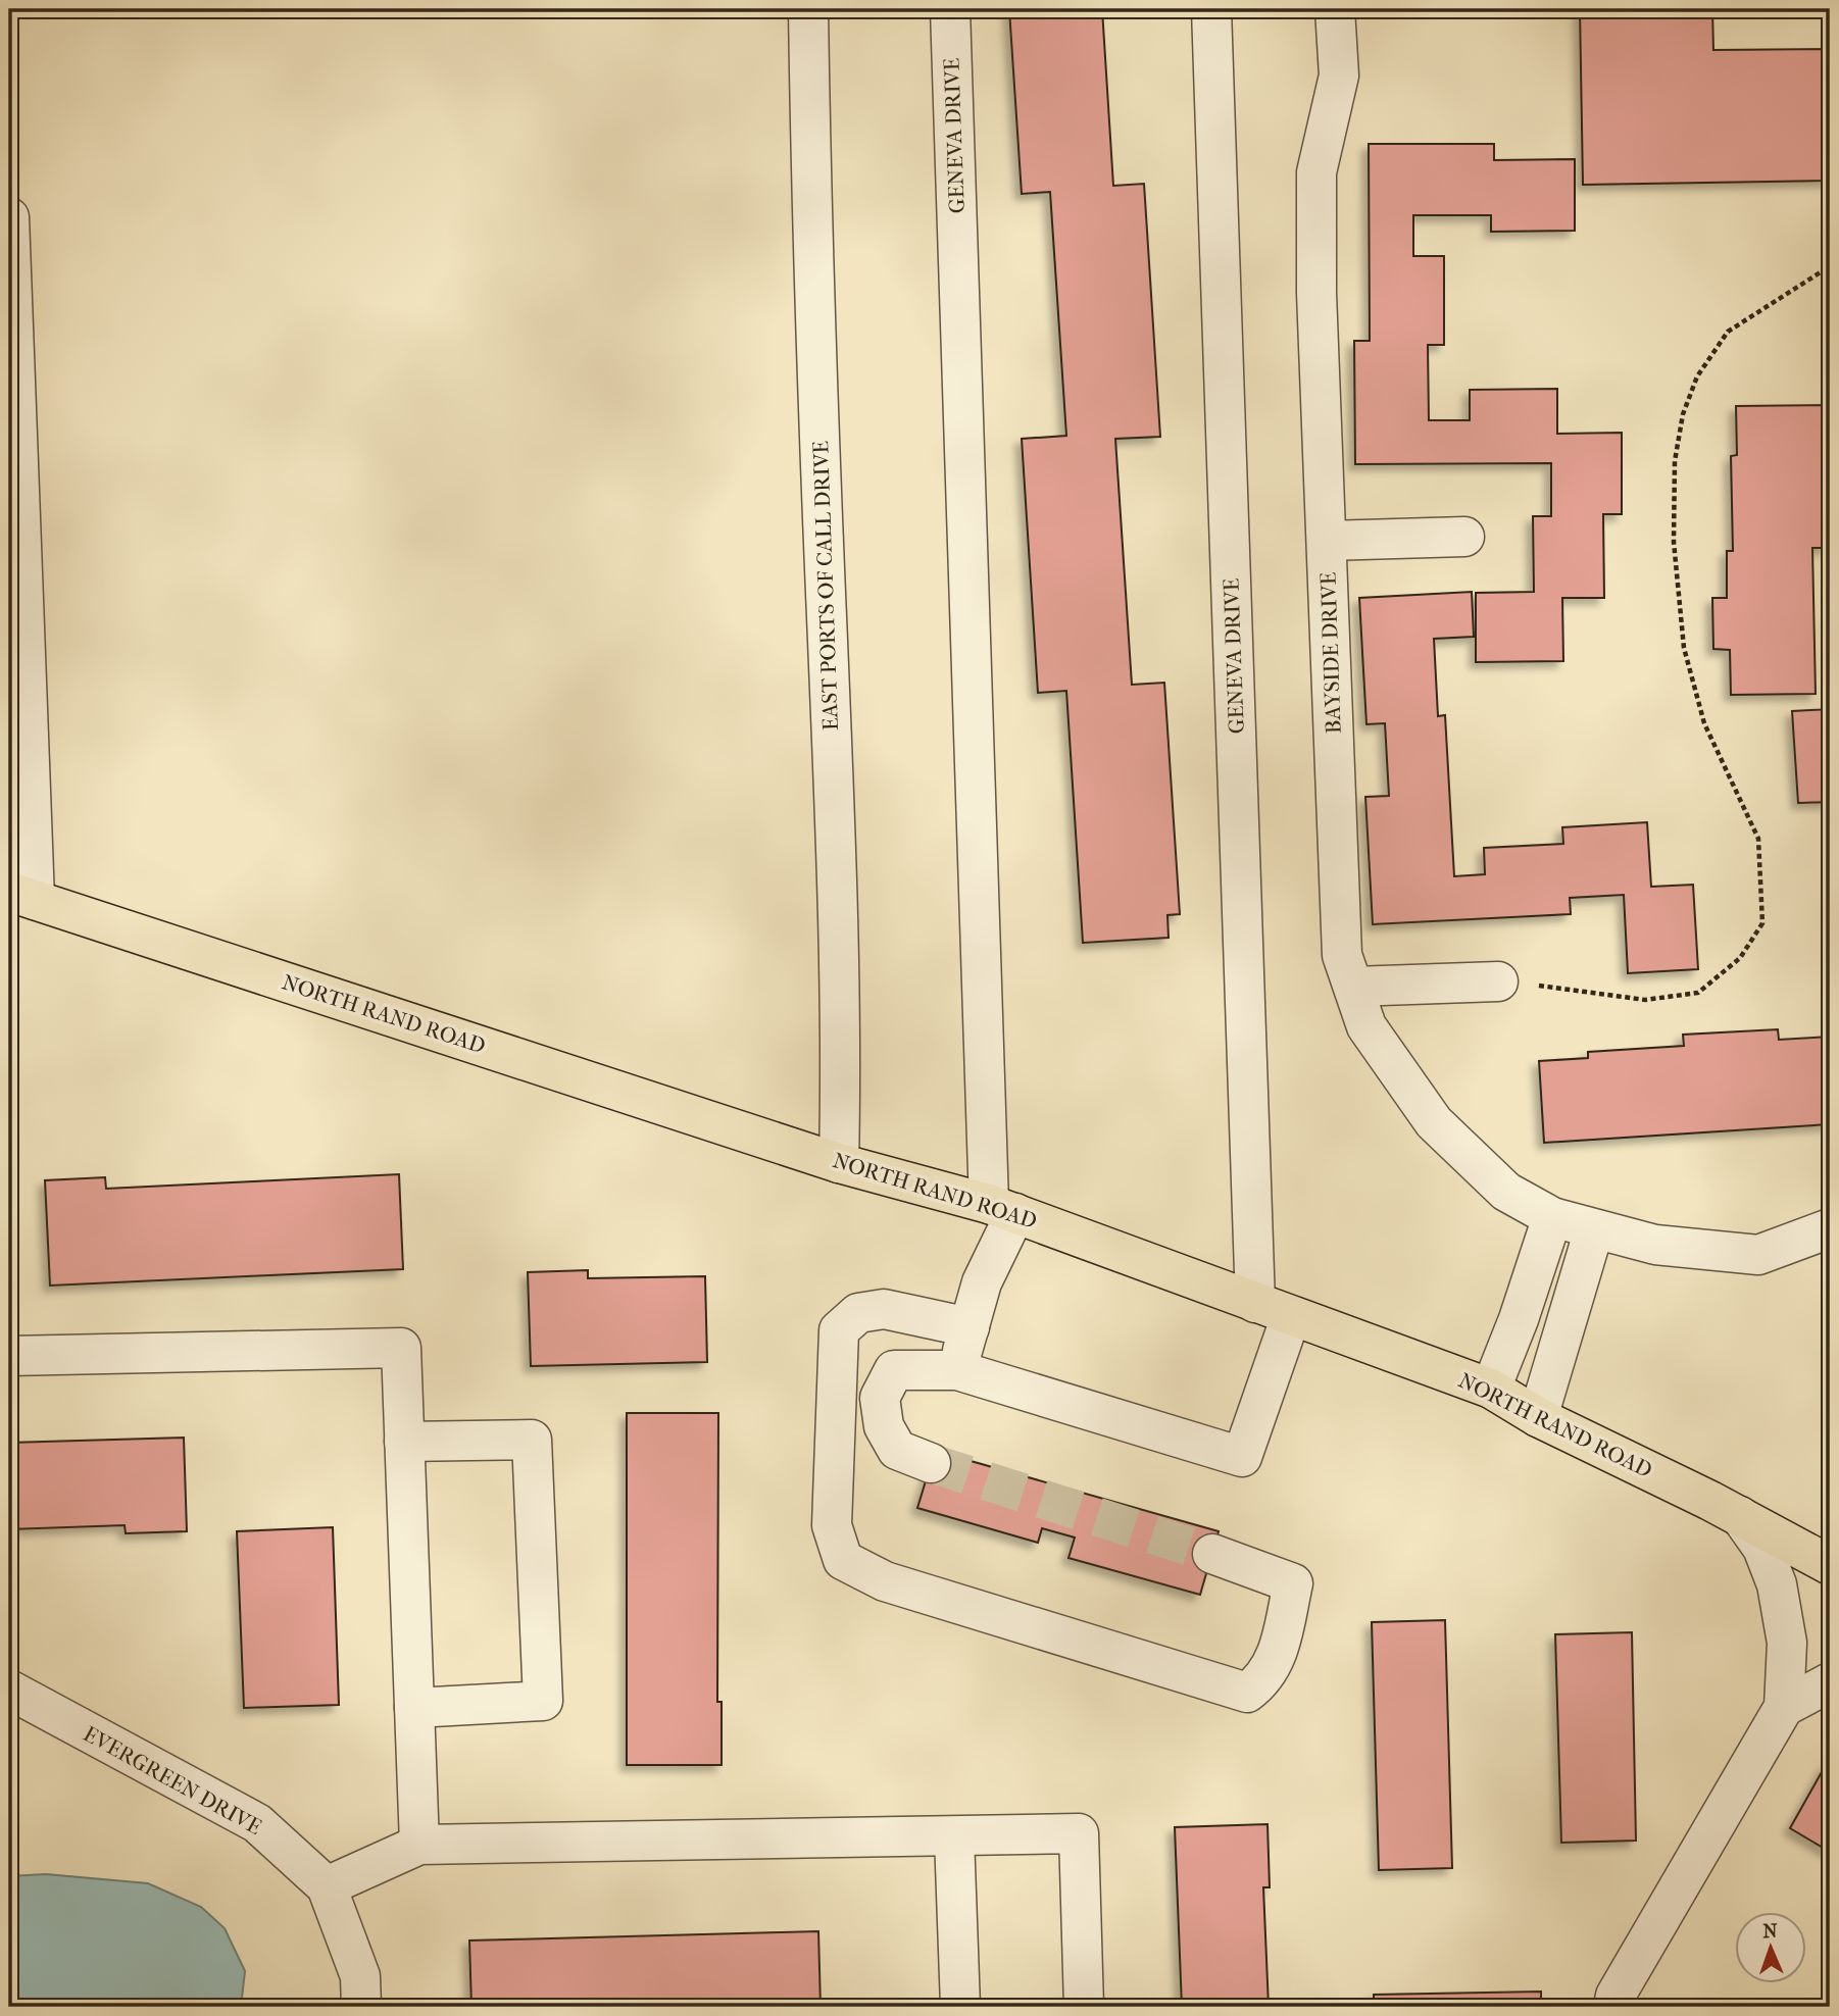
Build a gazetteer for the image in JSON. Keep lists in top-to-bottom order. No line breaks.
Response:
{"streets":{"main road":["NORTH RAND ROAD"],"street":["GENEVA DRIVE","EAST PORTS OF CALL DRIVE","BAYSIDE DRIVE","EVERGREEN DRIVE"]},"crossings":[["GENEVA DRIVE","NORTH RAND ROAD"],["EAST PORTS OF CALL DRIVE","NORTH RAND ROAD"]],"north":"top"}
